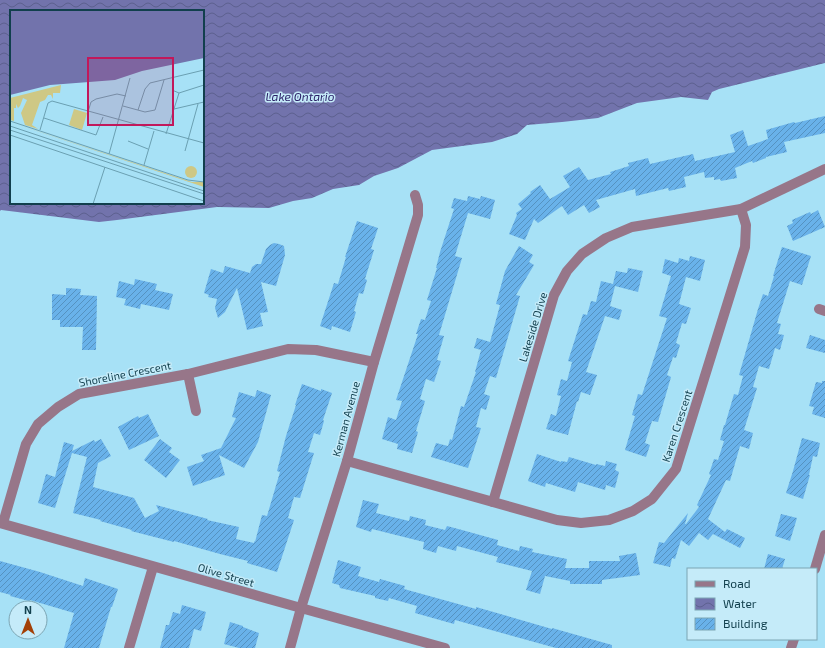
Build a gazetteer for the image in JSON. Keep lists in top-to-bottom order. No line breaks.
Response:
{"streets":{"street":["Lakeside Drive","Shoreline Crescent","Kerman Avenue","Karen Crescent","Olive Street"]},"crossings":[["Lakeside Drive","Karen Crescent"],["Shoreline Crescent","Kerman Avenue"],["Shoreline Crescent","Olive Street"],["Kerman Avenue","Karen Crescent"],["Kerman Avenue","Olive Street"]],"water":["Lake Ontario"],"legend":["Road","Water","Building"],"north":"top"}
